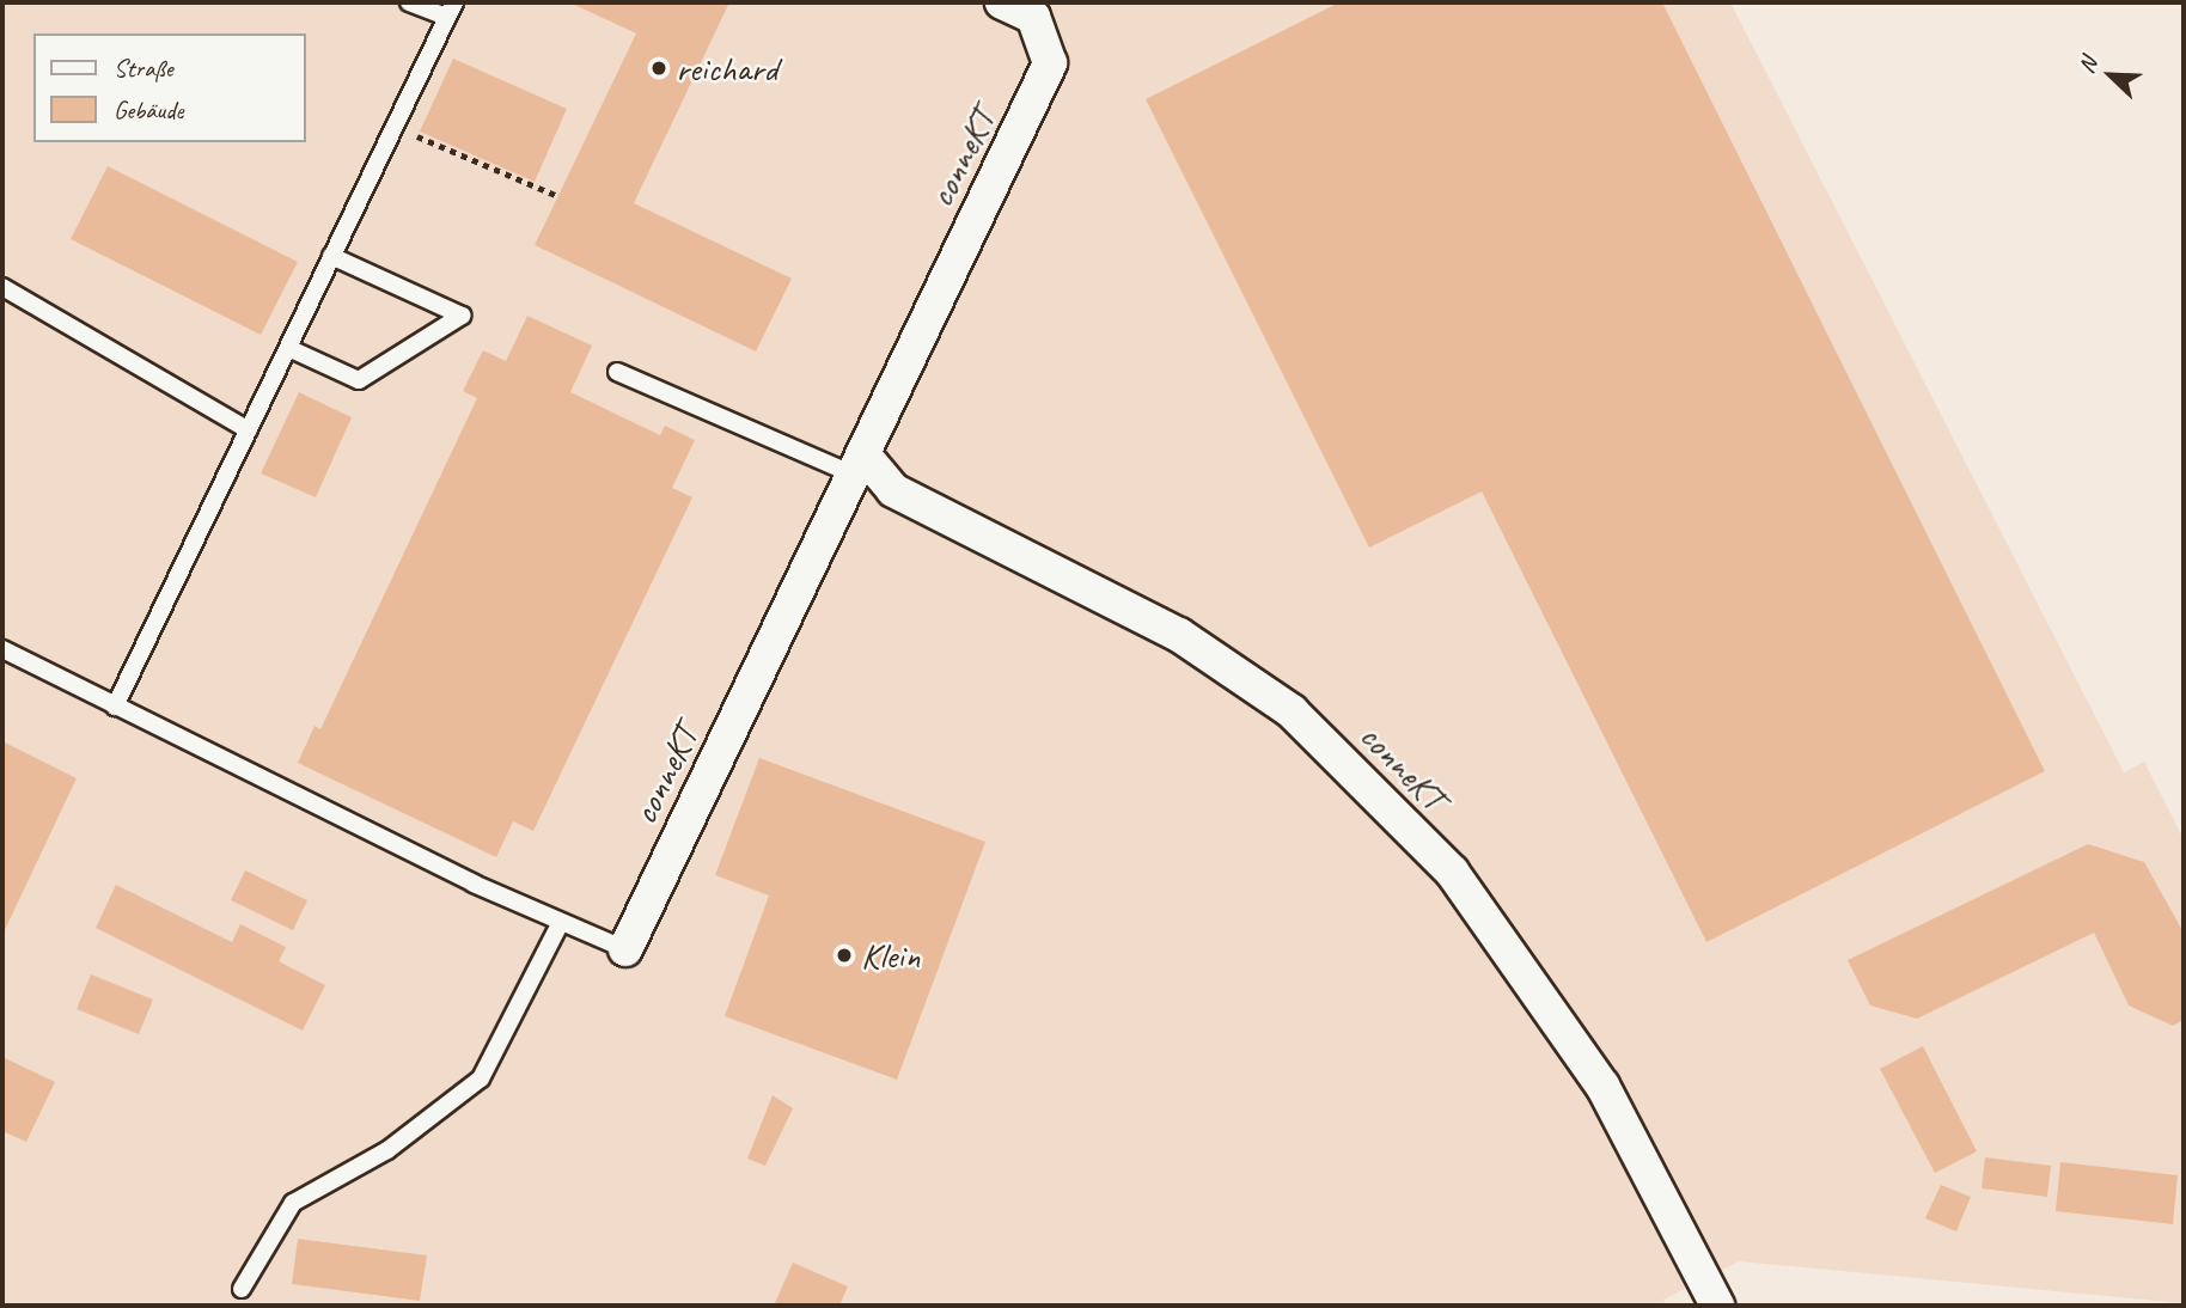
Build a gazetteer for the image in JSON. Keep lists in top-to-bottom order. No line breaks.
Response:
{"streets":{"street":["conneKT"]},"places":["reichard","Klein"],"legend":["Straße","Gebäude"],"north":"top left"}
